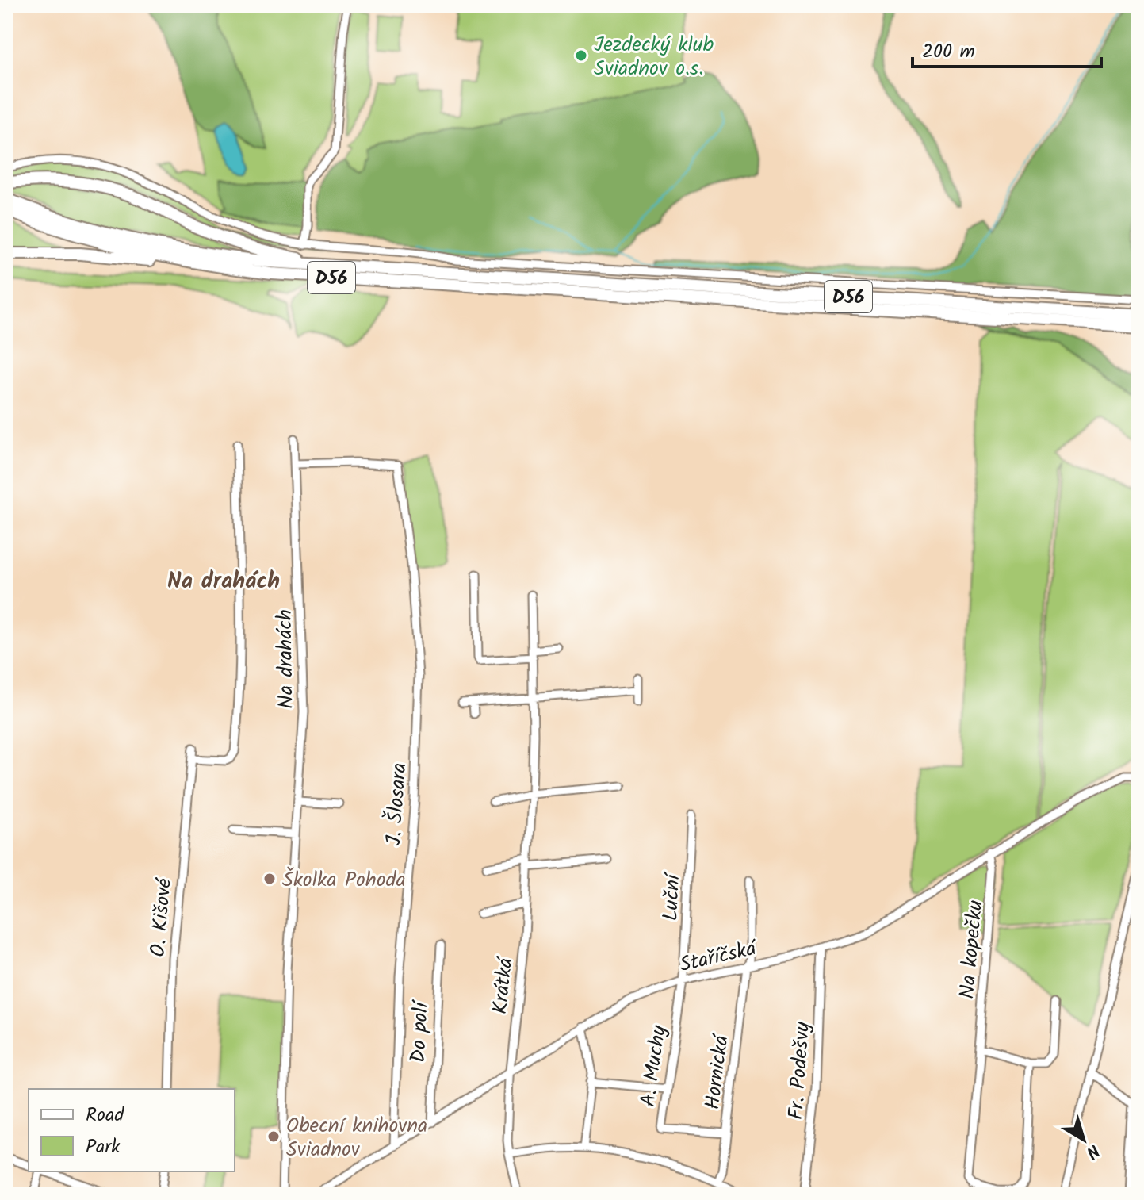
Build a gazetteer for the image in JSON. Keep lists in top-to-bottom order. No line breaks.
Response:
{"streets":{"highway":["D56"],"street":["Na drahách","J. Šlosara","Luční","O. Kišové","Na kopečku","Staříčská","Krátká","Do polí","A. Muchy","Fr. Podešvy","Hornická"]},"crossings":[["Na drahách","J. Šlosara"],["J. Šlosara","Staříčská"],["Luční","Staříčská"],["Luční","A. Muchy"],["Na kopečku","Staříčská"],["Staříčská","Krátká"],["Staříčská","Do polí"],["Staříčská","A. Muchy"],["Staříčská","Fr. Podešvy"],["Staříčská","Hornická"],["A. Muchy","Hornická"]],"districts":["Na drahách"],"places":["Jezdecký klub Sviadnov o.s.","Školka Pohoda","Obecní knihovna Sviadnov"],"legend":["Road","Park"],"scale_bar":"200 m","north":"bottom right"}
